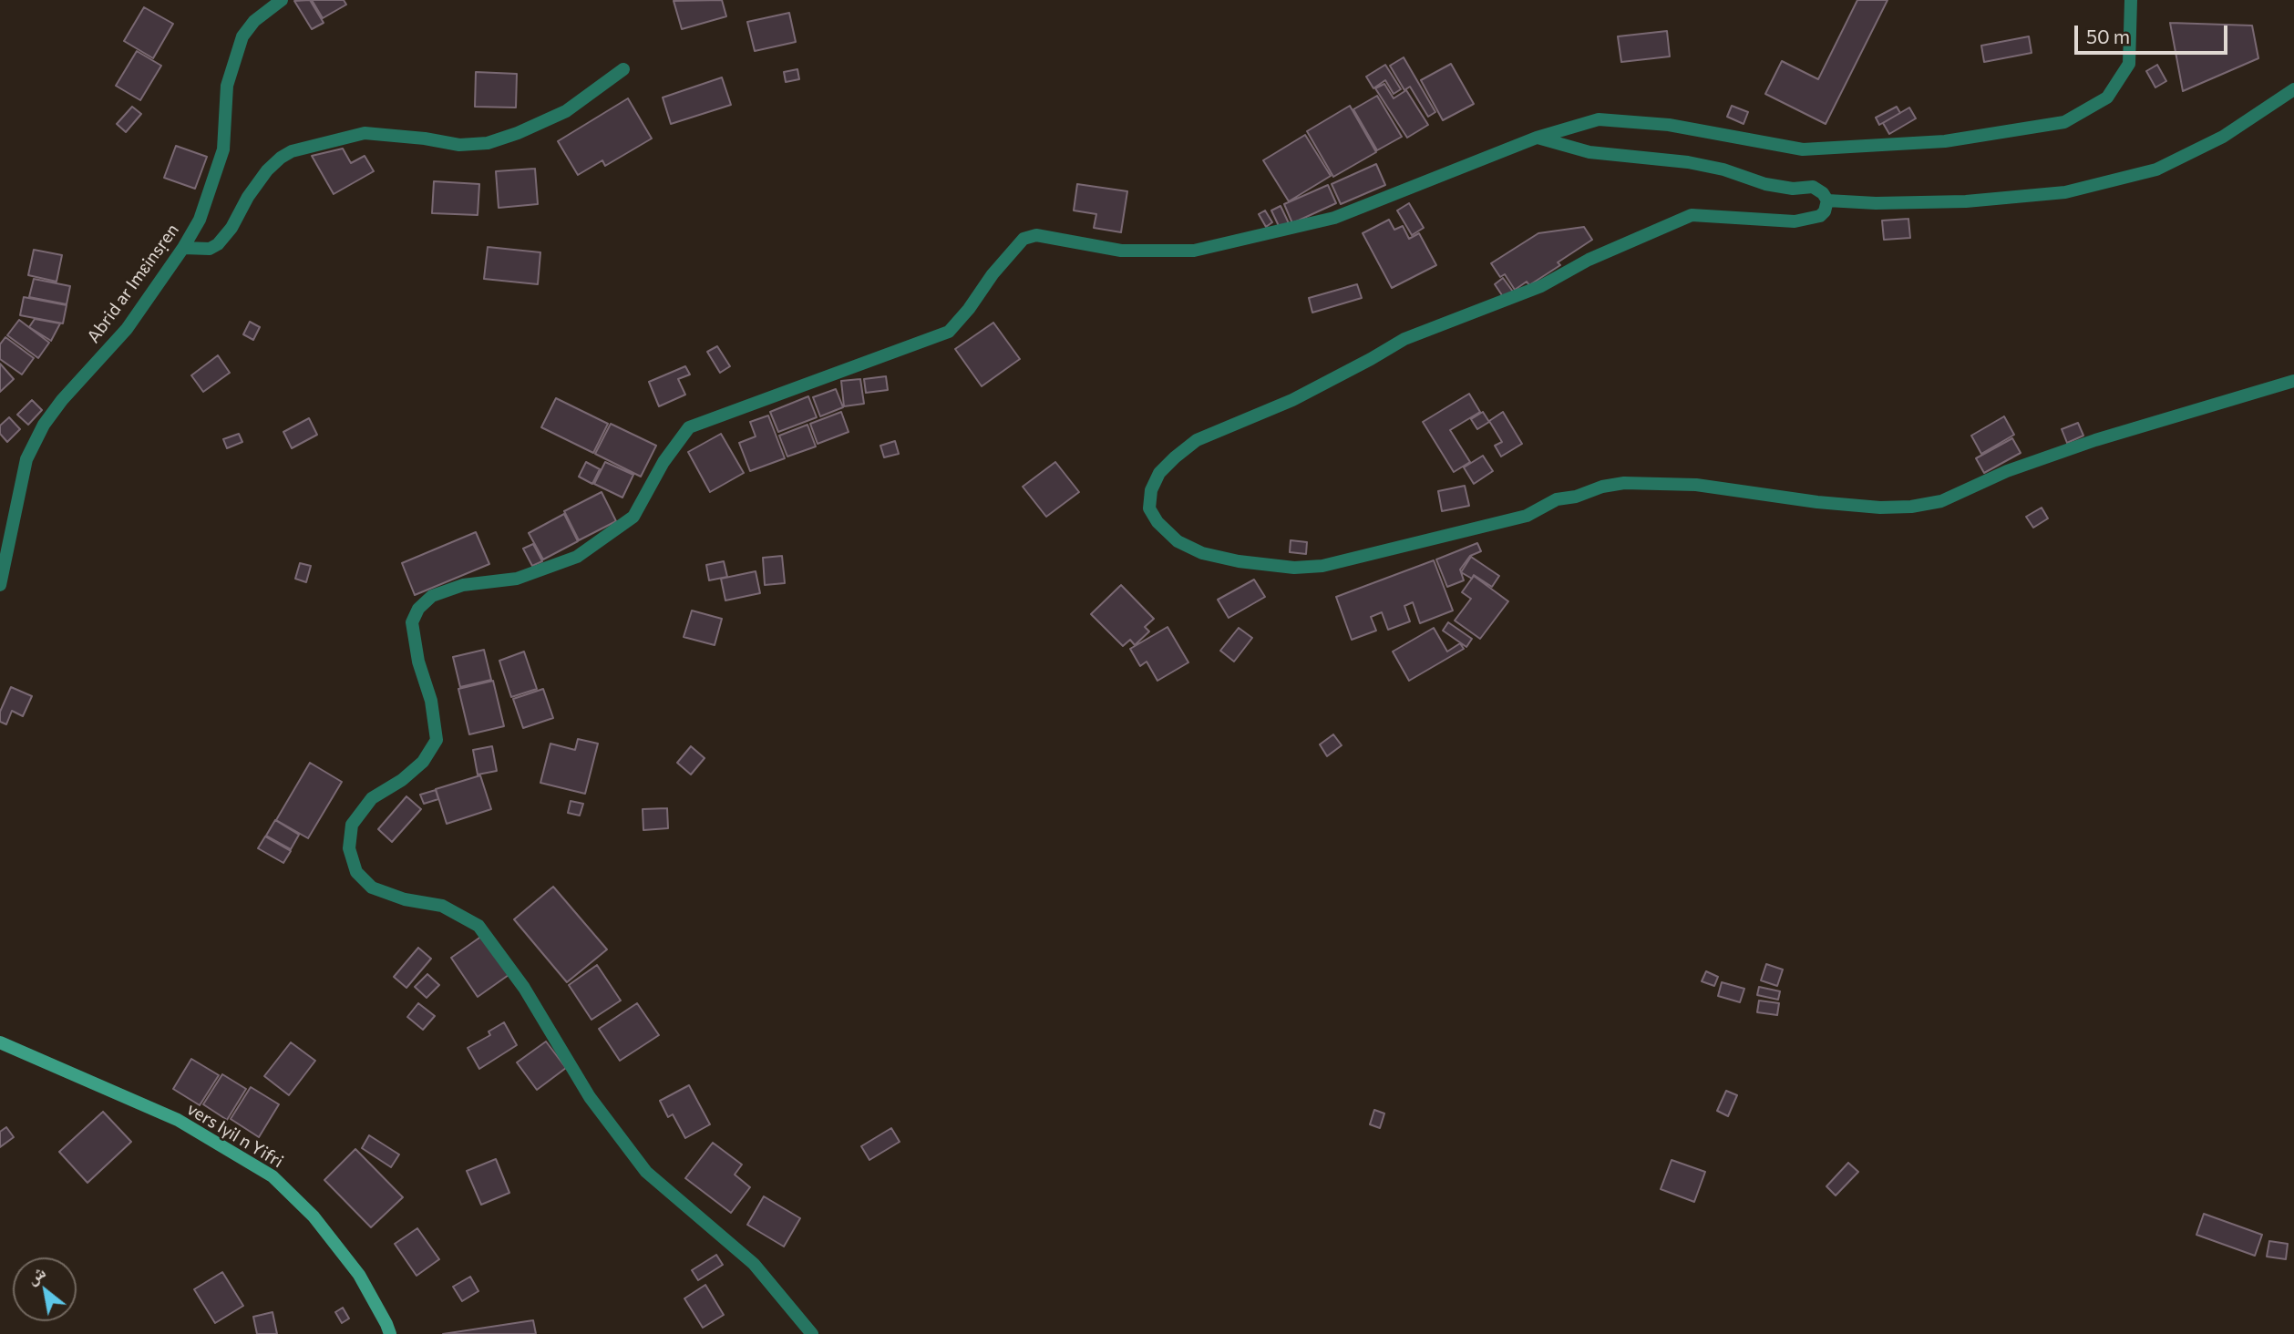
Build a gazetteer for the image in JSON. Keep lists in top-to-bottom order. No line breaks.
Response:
{"streets":{"main road":["vers Iγil n Yifri"],"street":["Abrid ar Imɛinsṛen"]},"scale_bar":"50 m","north":"top left"}
